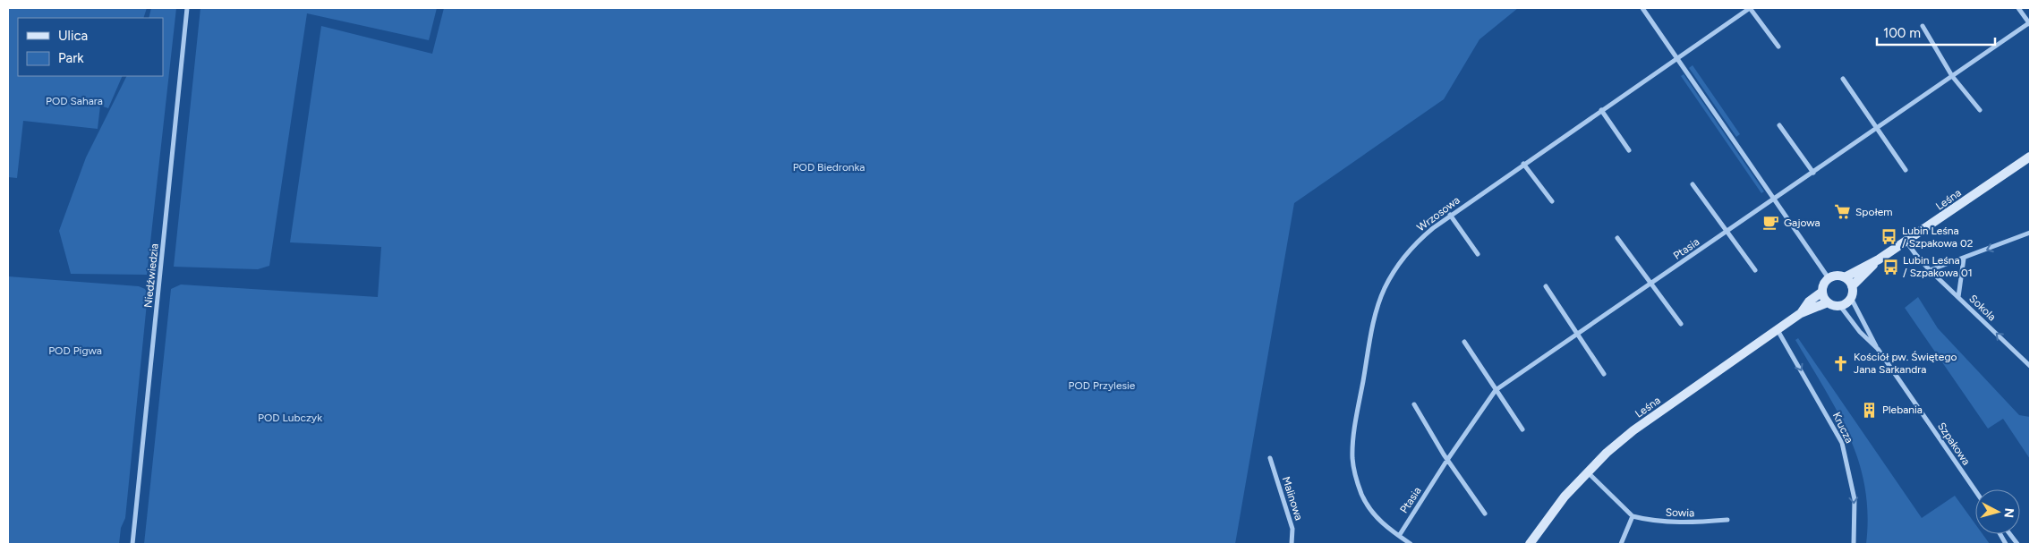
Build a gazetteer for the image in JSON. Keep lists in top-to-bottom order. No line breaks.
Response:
{"streets":{"street":["Leśna","Wrzosowa","Ptasia","Niedźwiedzia","Sokola","Krucza","Szpakowa","Malinowa","Sowia"]},"crossings":[["Leśna","Sokola"],["Leśna","Krucza"],["Leśna","Szpakowa"],["Wrzosowa","Ptasia"]],"one_way":["Sokola","Krucza"],"parks":["POD Sahara","POD Biedronka","POD Pigwa","POD Przylesie","POD Lubczyk"],"places":{"supermarket":["Społem"],"cafe":["Gajowa"],"bus stop":["Lubin Leśna / Szpakowa 02","Lubin Leśna / Szpakowa 01"],"church":["Kościół pw. Świętego Jana Sarkandra"],"building":["Plebania"]},"legend":["Ulica","Park"],"scale_bar":"100 m","north":"right"}
